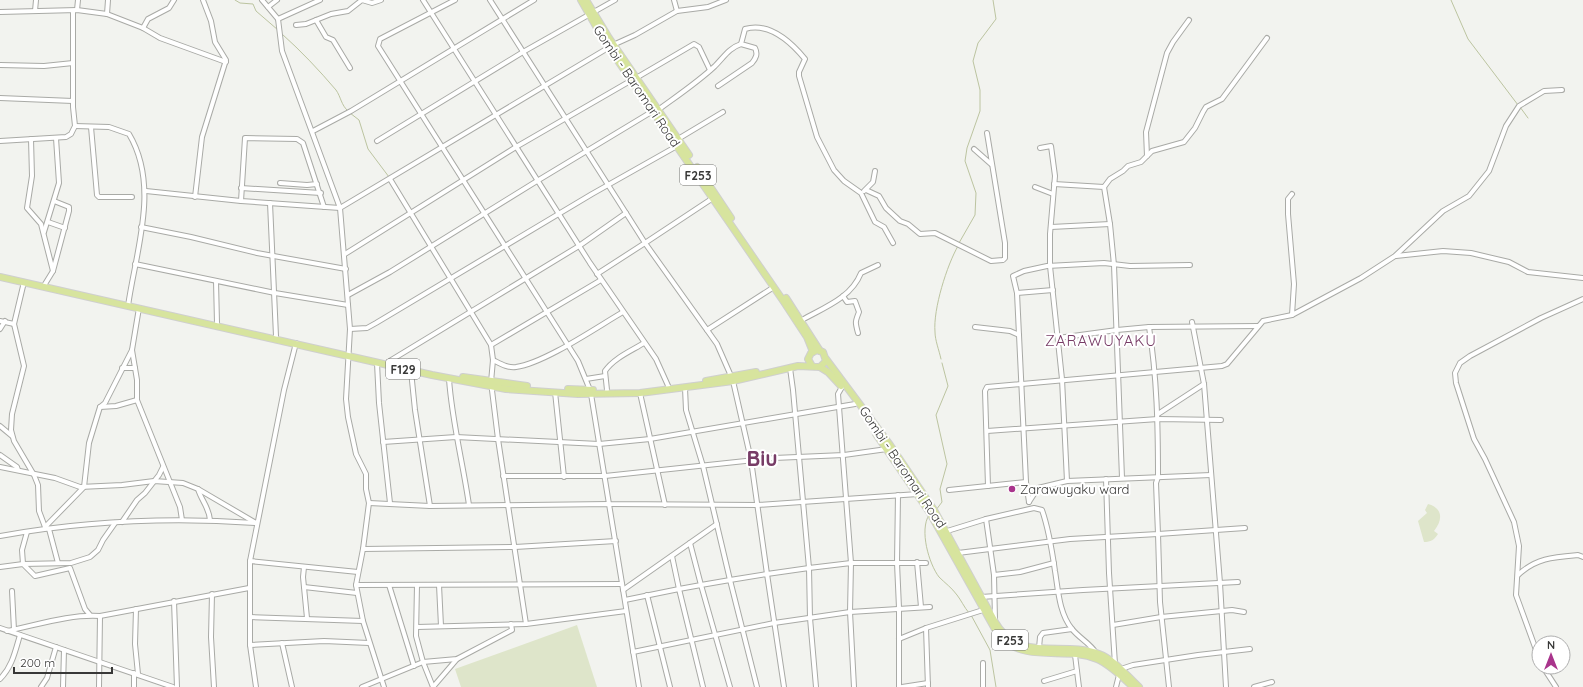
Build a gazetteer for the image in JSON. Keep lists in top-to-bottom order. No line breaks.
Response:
{"streets":{"main road":["Gombi - Baromari Road","F253","F129"]},"crossings":[["Gombi - Baromari Road","F253"],["Gombi - Baromari Road","F129"],["F253","F129"]],"districts":["ZARAWUYAKU","Biu"],"places":["Zarawuyaku ward"],"scale_bar":"200 m","north":"top"}
